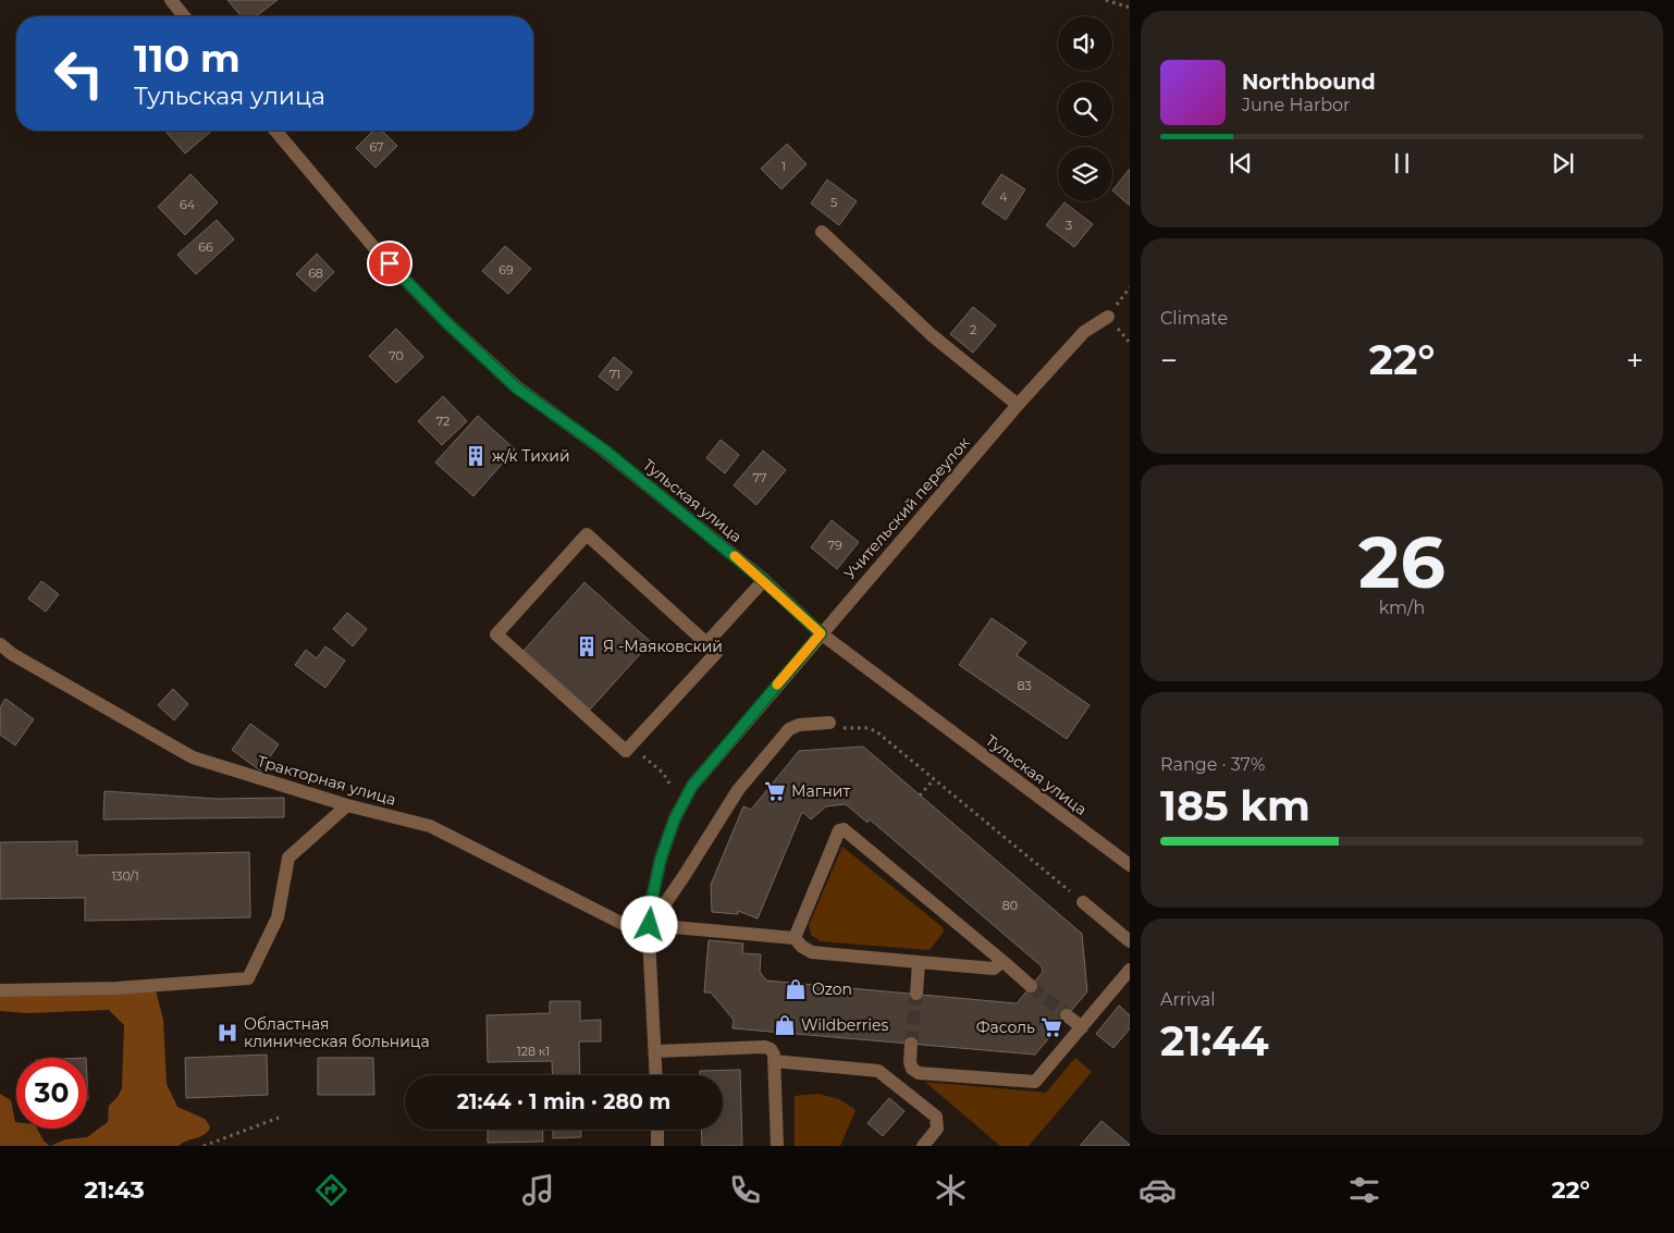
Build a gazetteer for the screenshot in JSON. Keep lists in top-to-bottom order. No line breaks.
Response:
{"streets":{"street":["Тульская улица","Учительский переулок","Тракторная улица"]},"crossings":[["Тульская улица","Учительский переулок"],["Учительский переулок","Тракторная улица"]],"places":{"building":["ж/к Тихий","Я -Маяковский"],"supermarket":["Магнит","Фасоль"],"shop":["Ozon","Wildberries"],"hospital":["Областная клиническая больница"]},"house_numbers":["67","1","4","5","64","3","66","69","68","2","70","71","72","77","79","83","130/1","80","128 к1"],"page":{"turn":["110 m","Тульская улица"],"song":["Northbound","June Harbor"],"tile":["Climate",["26","km/h"],["Range · 37%","185 km"],["Arrival","21:44"]],"heat":["−","22°","+"],"limit":"30","trip":"21:44 · 1 min · 280 m","tabs":["21:43","22°"]}}
